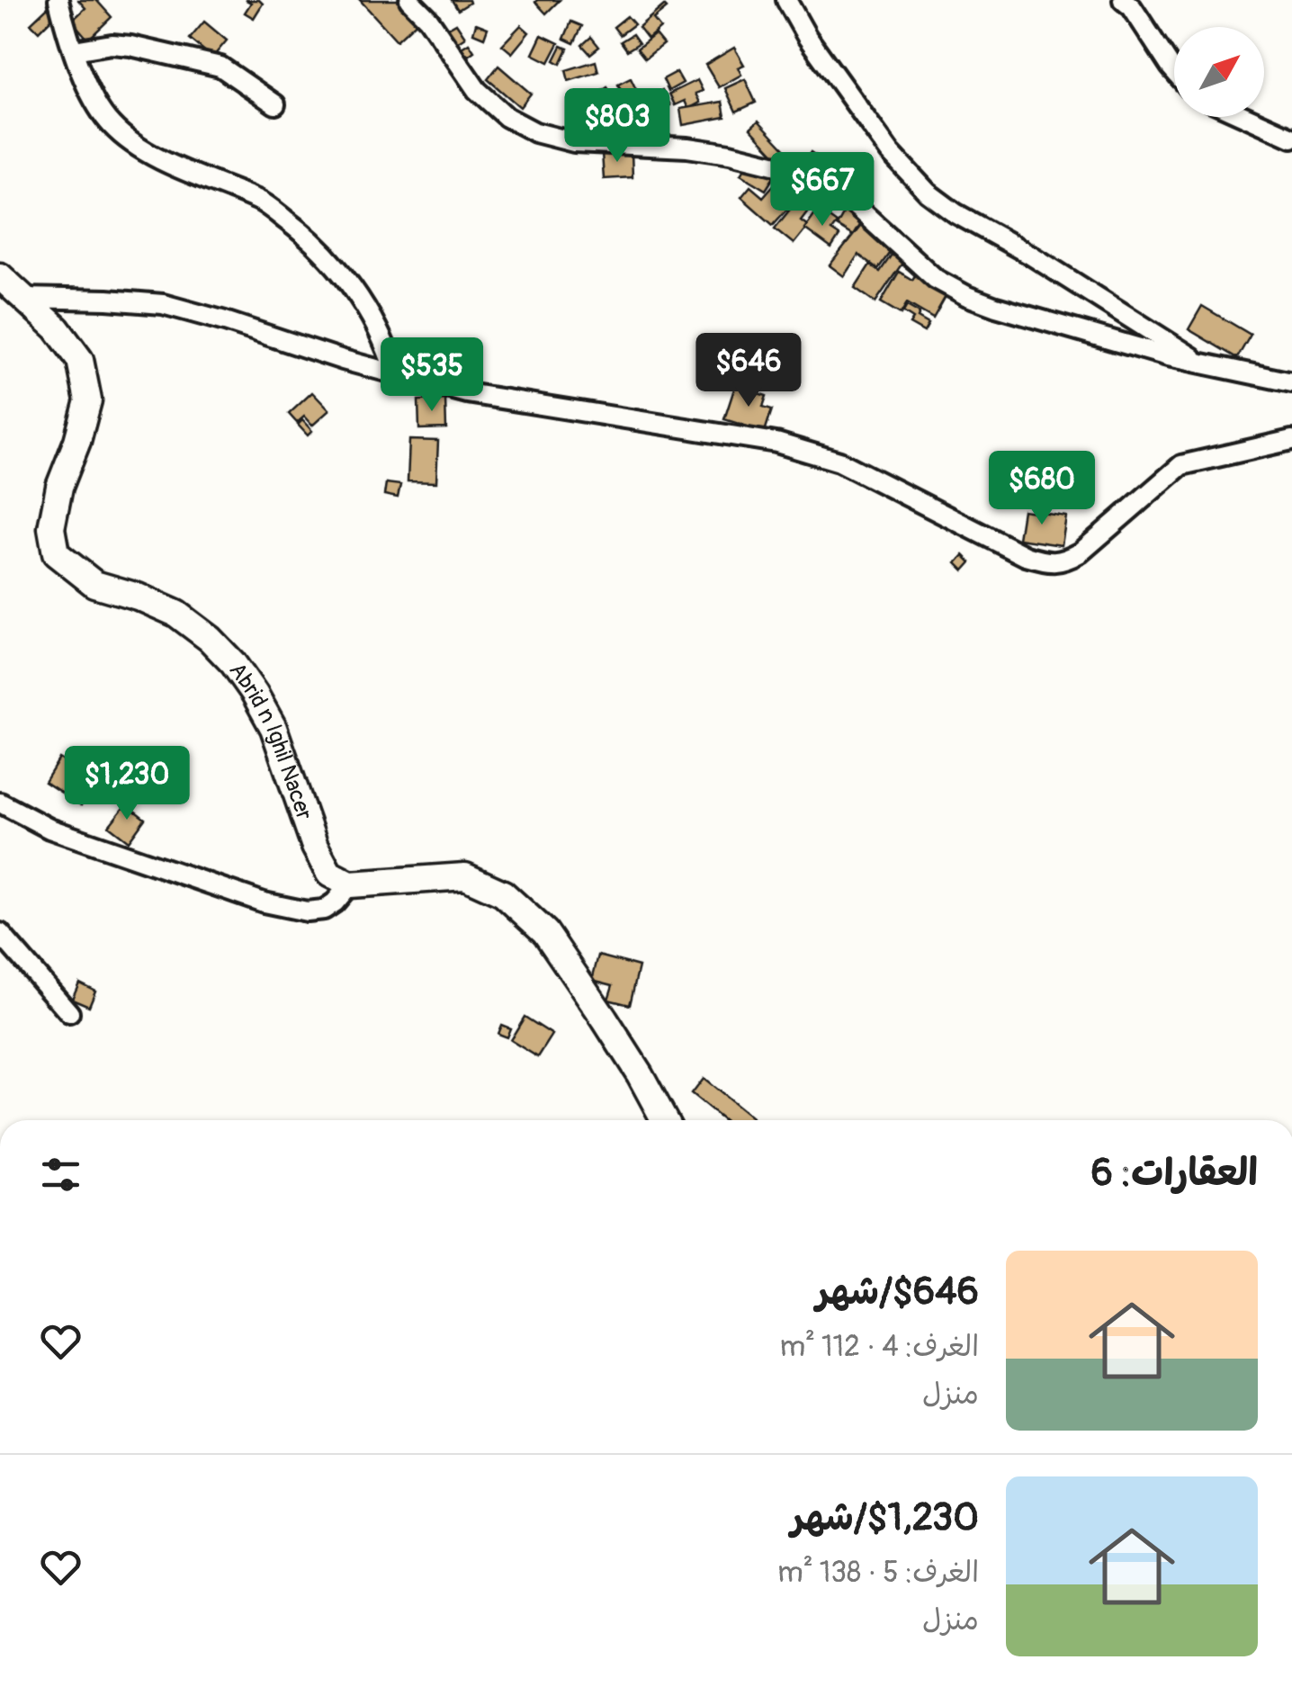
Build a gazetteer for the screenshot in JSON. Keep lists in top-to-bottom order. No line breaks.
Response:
{"streets":{"street":["Abrid n Ighil Nacer"]},"north":"top right","page":{"price":["$803","$667","$646","$535","$680","$1,230"],"heading":"العقارات: 6","list":[{"name":"$646/شهر","note":"الغرف: 4 · 112 m² · منزل"},{"name":"$1,230/شهر","note":"الغرف: 5 · 138 m² · منزل"}]}}
